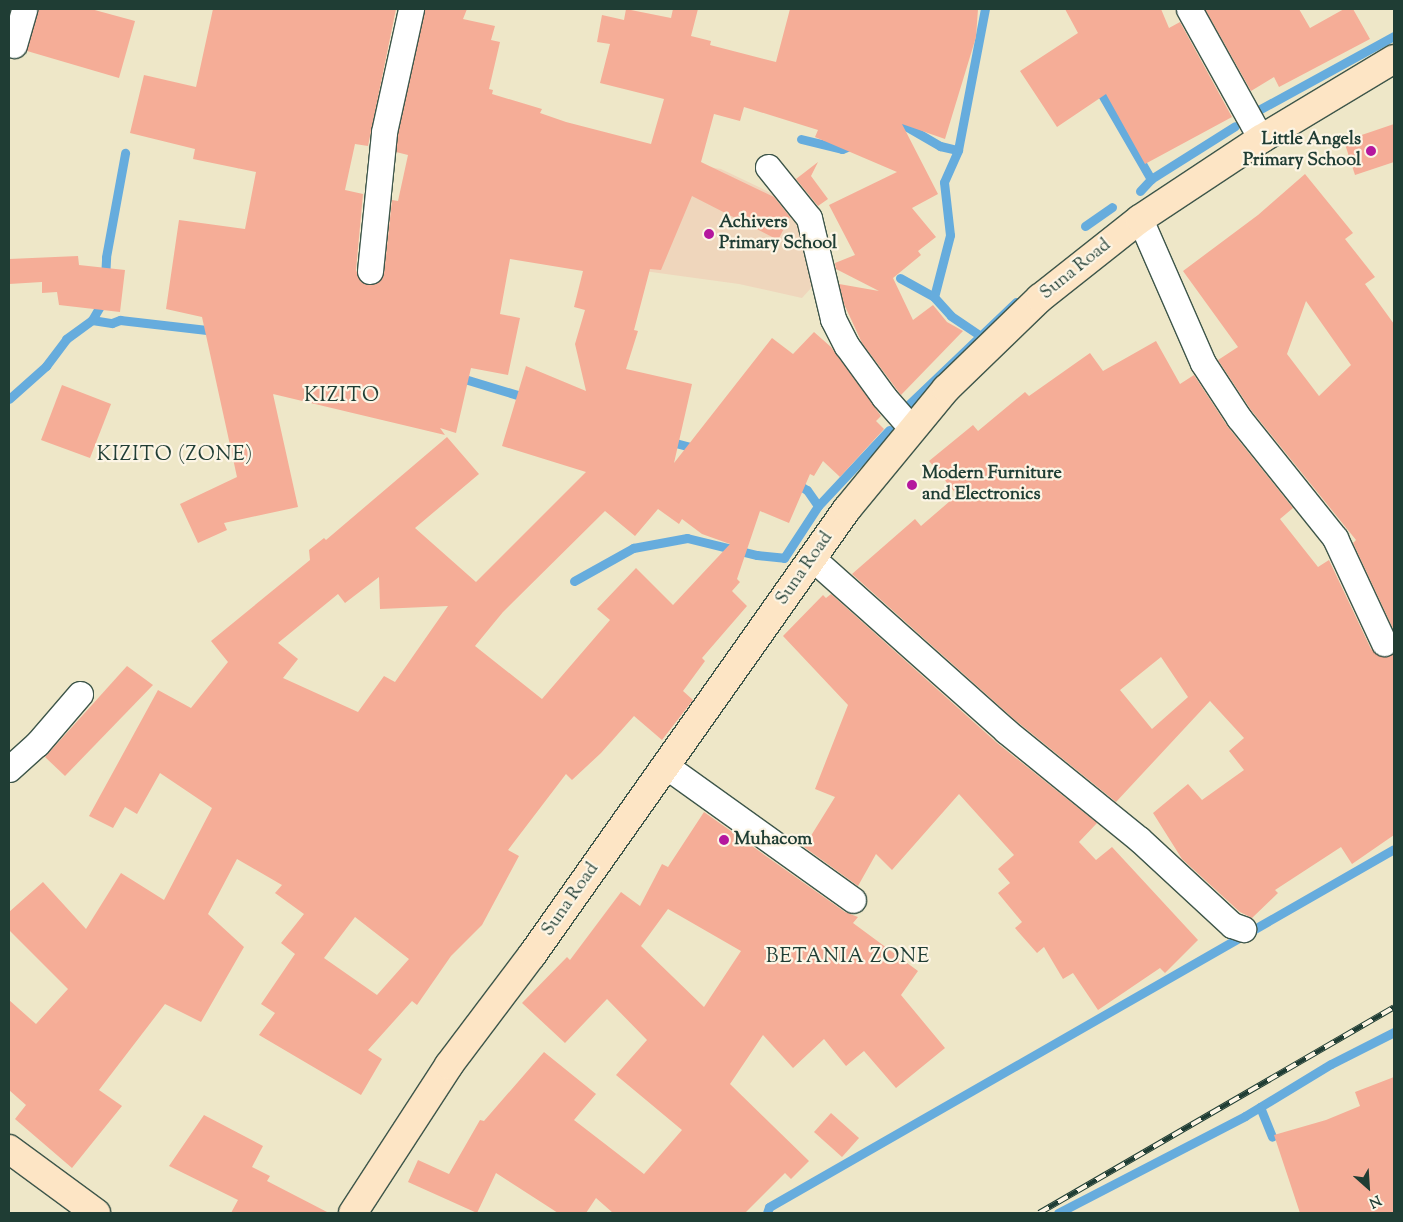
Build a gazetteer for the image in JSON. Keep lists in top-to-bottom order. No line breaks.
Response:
{"streets":{"street":["Suna Road"]},"districts":["KIZITO","KIZITO (ZONE)","BETANIA ZONE"],"places":["Little Angels Primary School","Achivers Primary School","Modern Furniture and Electronics","Muhacom"],"north":"bottom right"}
